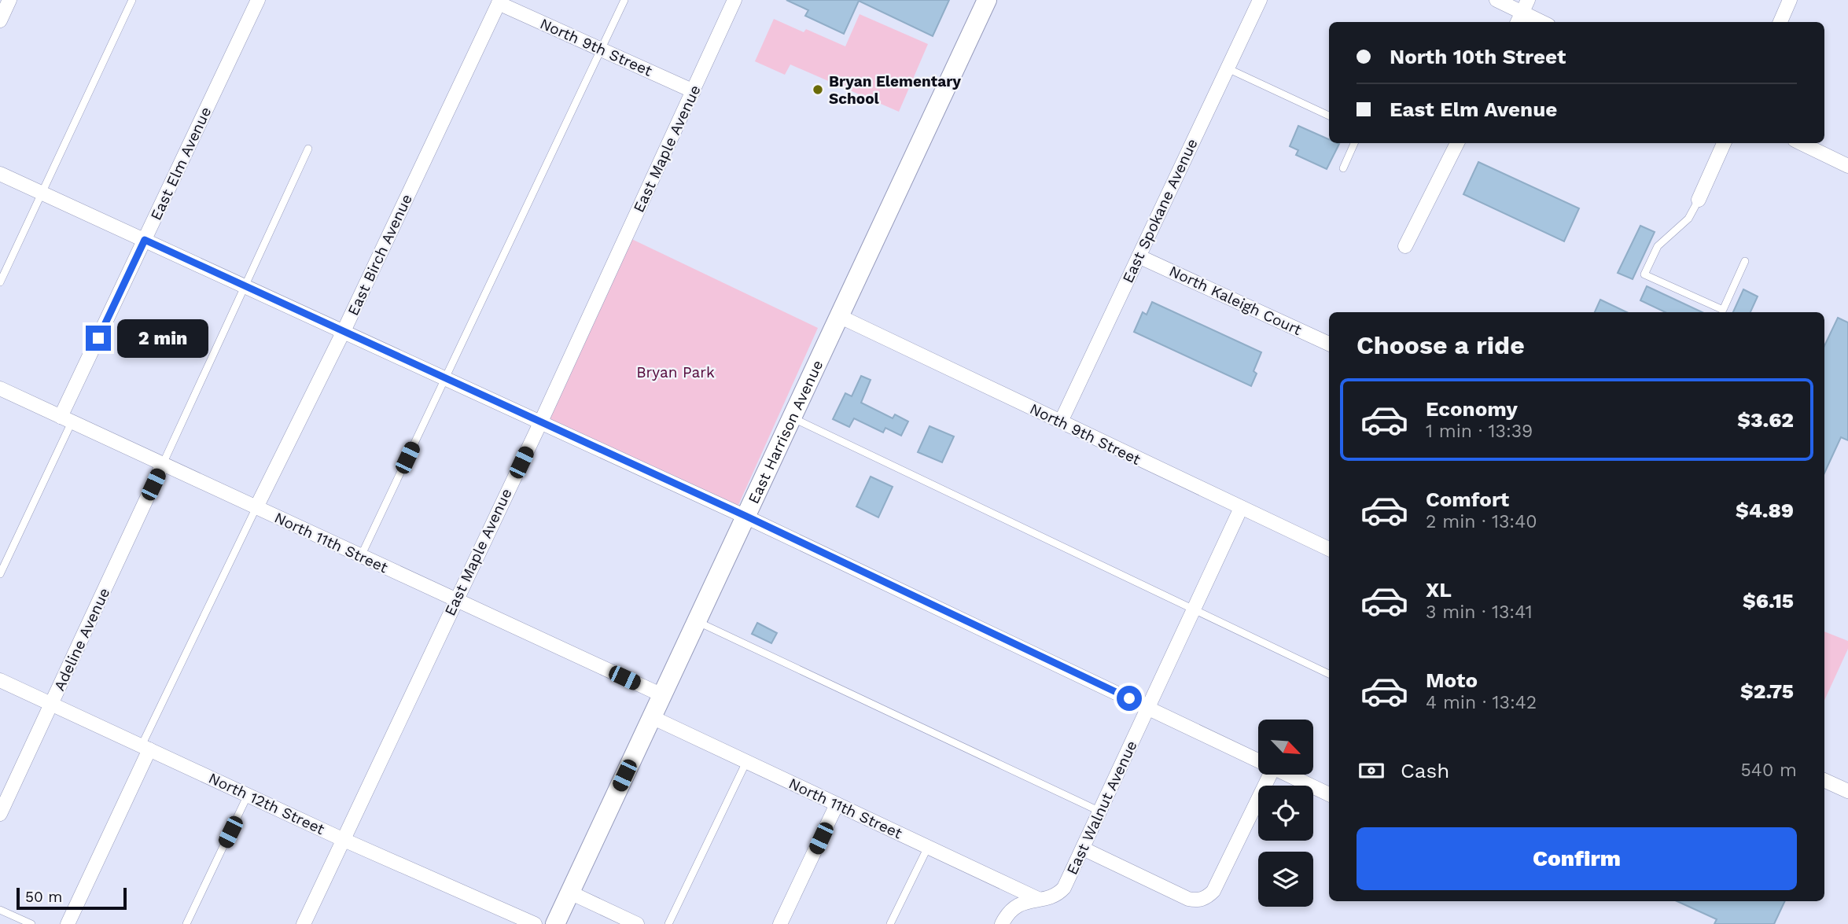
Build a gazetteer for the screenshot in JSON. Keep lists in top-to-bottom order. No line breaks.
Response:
{"streets":{"street":["North 9th Street","East Maple Avenue","East Elm Avenue","East Spokane Avenue","East Birch Avenue","North Kaleigh Court","East Harrison Avenue","North 11th Street","Adeline Avenue","North 12th Street","East Walnut Avenue"]},"crossings":[["North 9th Street","East Maple Avenue"],["North 9th Street","East Spokane Avenue"],["North 9th Street","East Birch Avenue"],["North 9th Street","East Harrison Avenue"],["North 9th Street","East Walnut Avenue"],["East Maple Avenue","North 11th Street"],["East Maple Avenue","North 12th Street"],["East Elm Avenue","North 11th Street"],["East Spokane Avenue","North Kaleigh Court"],["East Birch Avenue","North 11th Street"],["East Harrison Avenue","North 11th Street"],["North 11th Street","Adeline Avenue"],["North 11th Street","East Walnut Avenue"],["Adeline Avenue","North 12th Street"]],"parks":["Bryan Park"],"places":["Bryan Elementary School"],"scale_bar":"50 m","north":"bottom right","page":{"banner":["North 10th Street","East Elm Avenue"],"heading":"Choose a ride","bubble":"2 min","list":[{"name":"Economy","note":"1 min · 13:39","value":"$3.62"},{"name":"Comfort","note":"2 min · 13:40","value":"$4.89"},{"name":"XL","note":"3 min · 13:41","value":"$6.15"},{"name":"Moto","note":"4 min · 13:42","value":"$2.75"}],"pay":["Cash","540 m"],"buttons":"Confirm","scale":"50 m"}}
